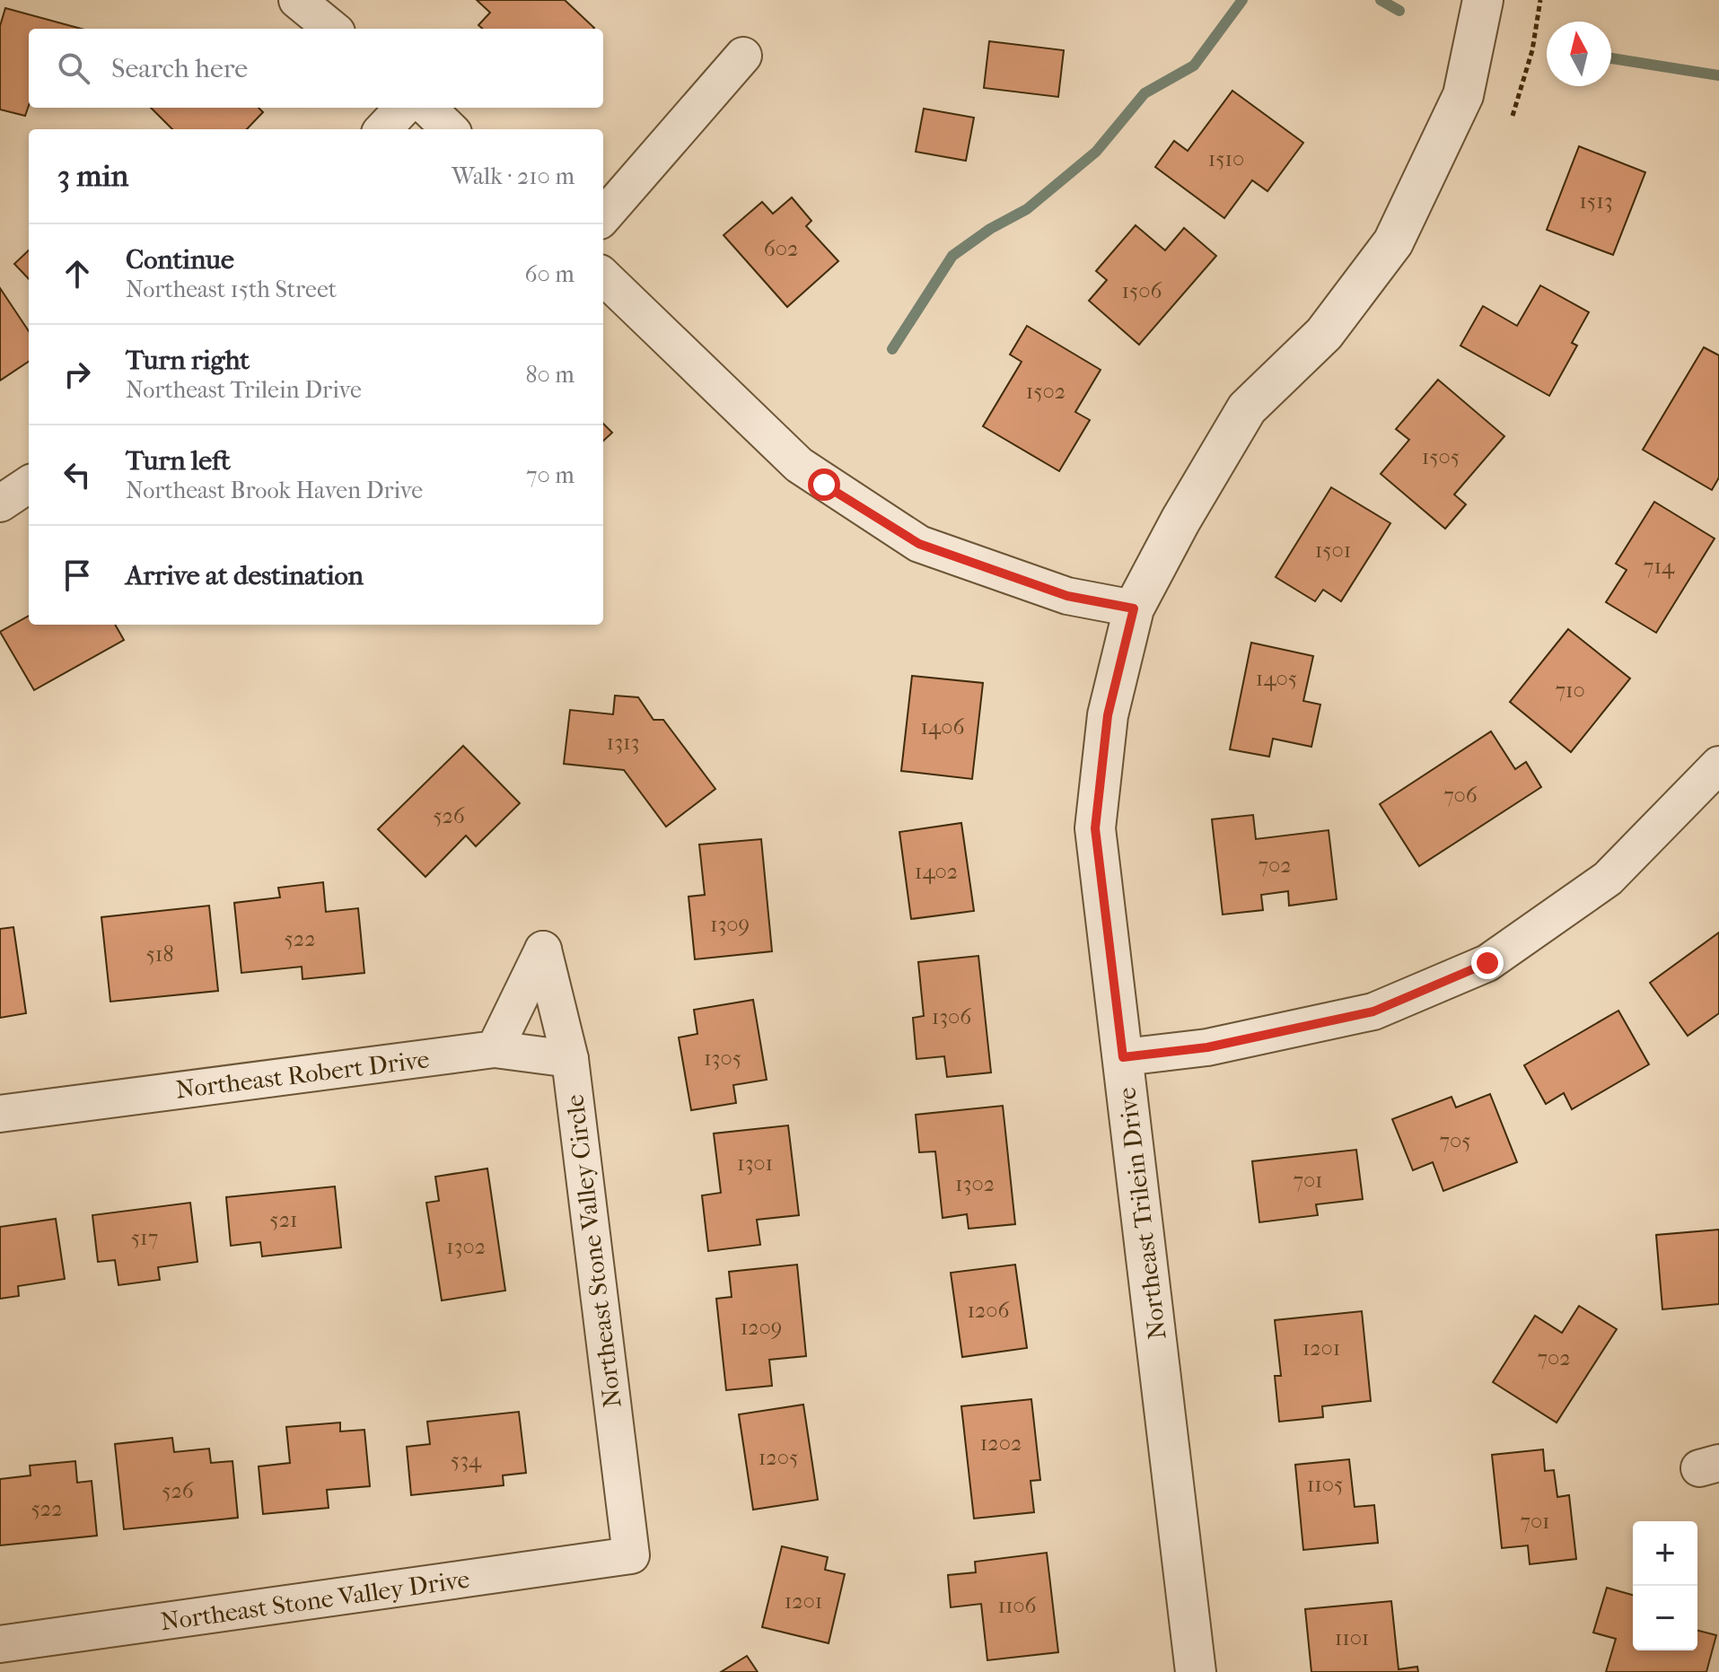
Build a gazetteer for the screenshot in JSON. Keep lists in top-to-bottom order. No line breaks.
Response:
{"streets":{"street":["Northeast Robert Drive","Northeast Trilein Drive","Northeast Stone Valley Circle","Northeast Stone Valley Drive"]},"crossings":[["Northeast Robert Drive","Northeast Stone Valley Circle"],["Northeast Stone Valley Circle","Northeast Stone Valley Drive"]],"house_numbers":["1510","1513","602","1506","1502","1505","1501","714","1405","710","1406","1313","706","526","702","1402","1309","522","518","1306","1305","705","1301","701","1302","521","517","1302","1206","1209","1201","702","1202","1205","534","1105","526","522","701","1201","1106","1101"],"north":"top","page":{"search":"Search here","heading":["3 min","Walk · 210 m"],"list":[["Continue","Northeast 15th Street","60 m"],["Turn right","Northeast Trilein Drive","80 m"],["Turn left","Northeast Brook Haven Drive","70 m"],"Arrive at destination"],"map_buttons":["+","−"]}}
